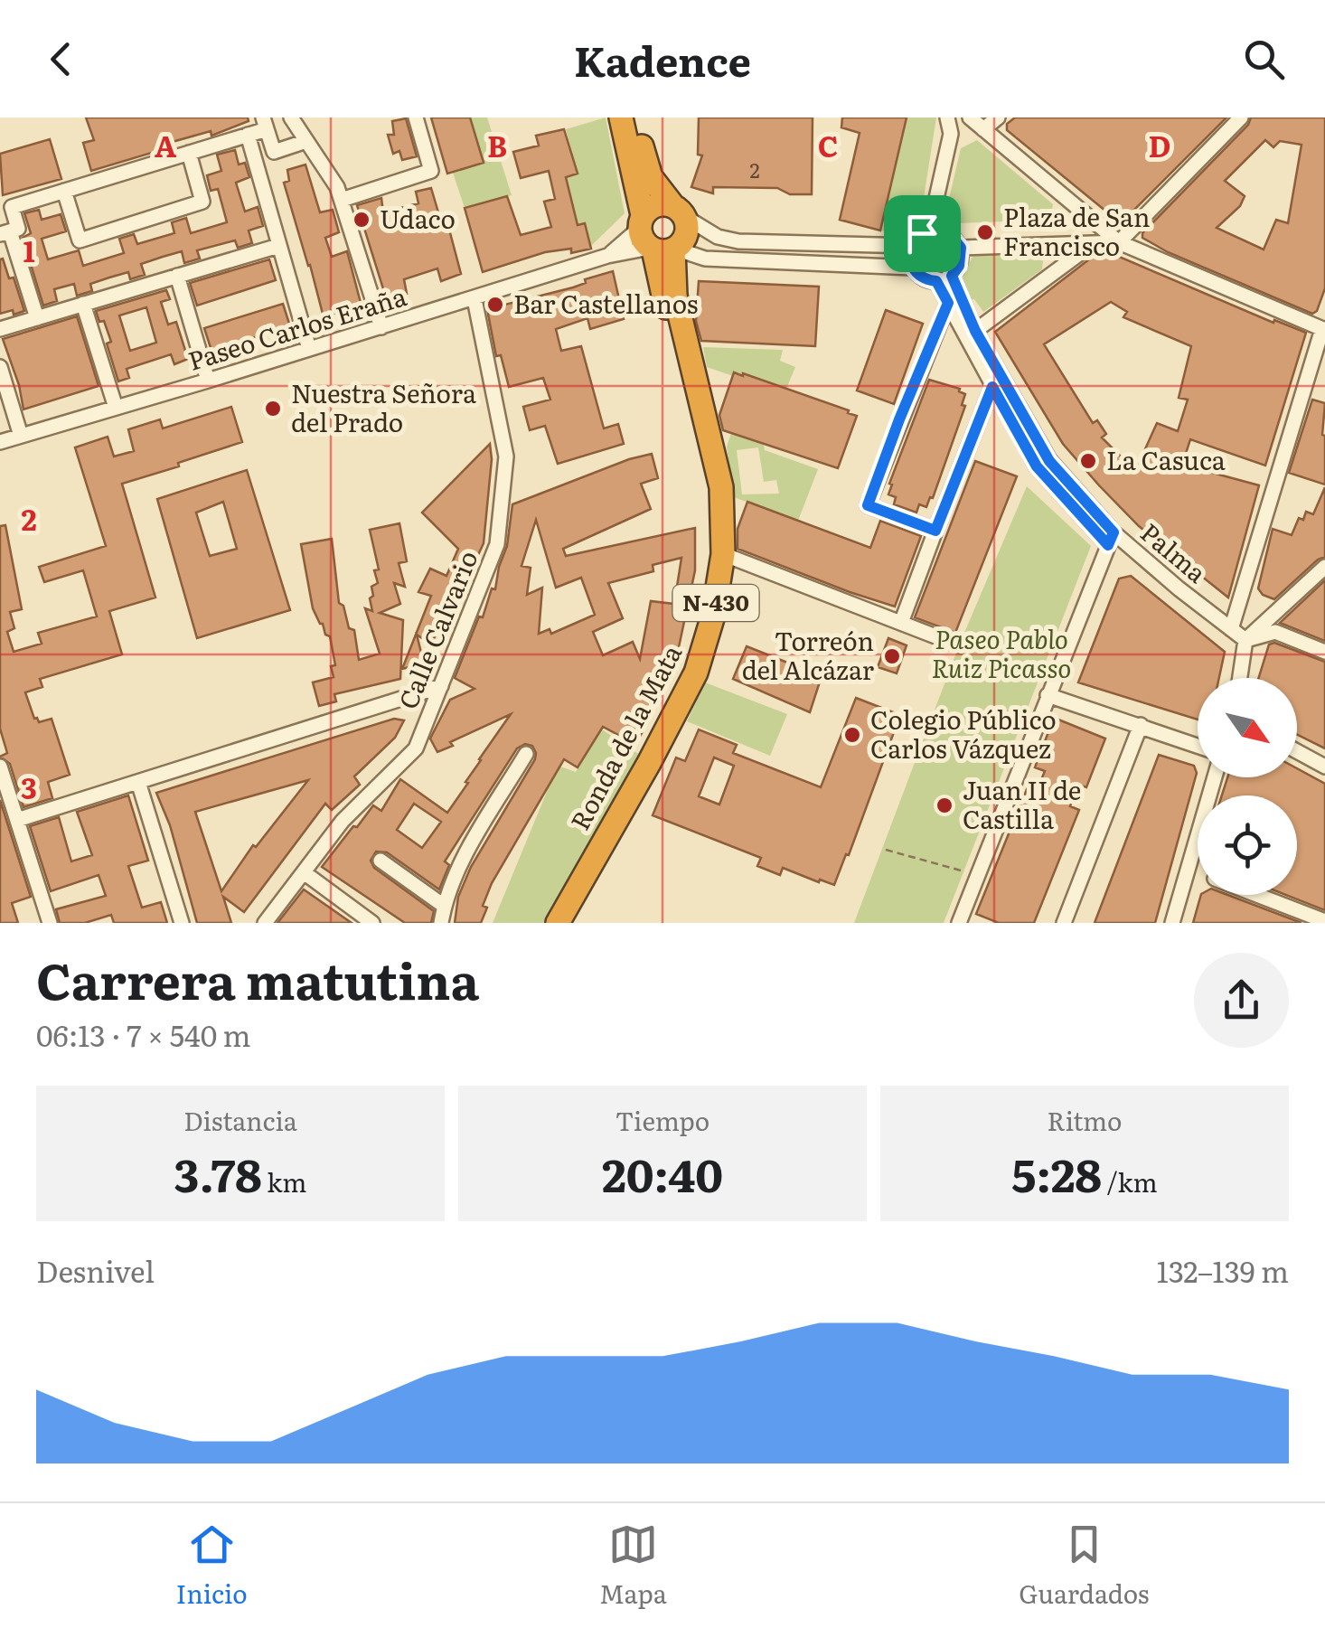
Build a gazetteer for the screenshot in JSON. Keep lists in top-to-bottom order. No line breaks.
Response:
{"streets":{"highway":["N-430","Ronda de la Mata"],"street":["Paseo Carlos Eraña","Palma","Calle Calvario"]},"crossings":[["Paseo Carlos Eraña","N-430"],["Paseo Carlos Eraña","Calle Calvario"],["Paseo Carlos Eraña","Ronda de la Mata"],["N-430","Ronda de la Mata"]],"parks":["Paseo Pablo Ruiz Picasso"],"places":["Udaco","Plaza de San Francisco","Bar Castellanos","Nuestra Señora del Prado","La Casuca","Torreón del Alcázar","Colegio Público Carlos Vázquez","Juan II de Castilla"],"house_numbers":["2"],"north":"bottom right","page":{"header":"Kadence","heading":["Carrera matutina","06:13 · 7 × 540 m"],"stats":[["Distancia","3.78 km"],["Tiempo","20:40"],["Ritmo","5:28 /km"]],"chart":["Desnivel","132–139 m"],"tabs":["Inicio","Mapa","Guardados"]},"grid":{"columns":["A","B","C","D"],"rows":["1","2","3"]}}
